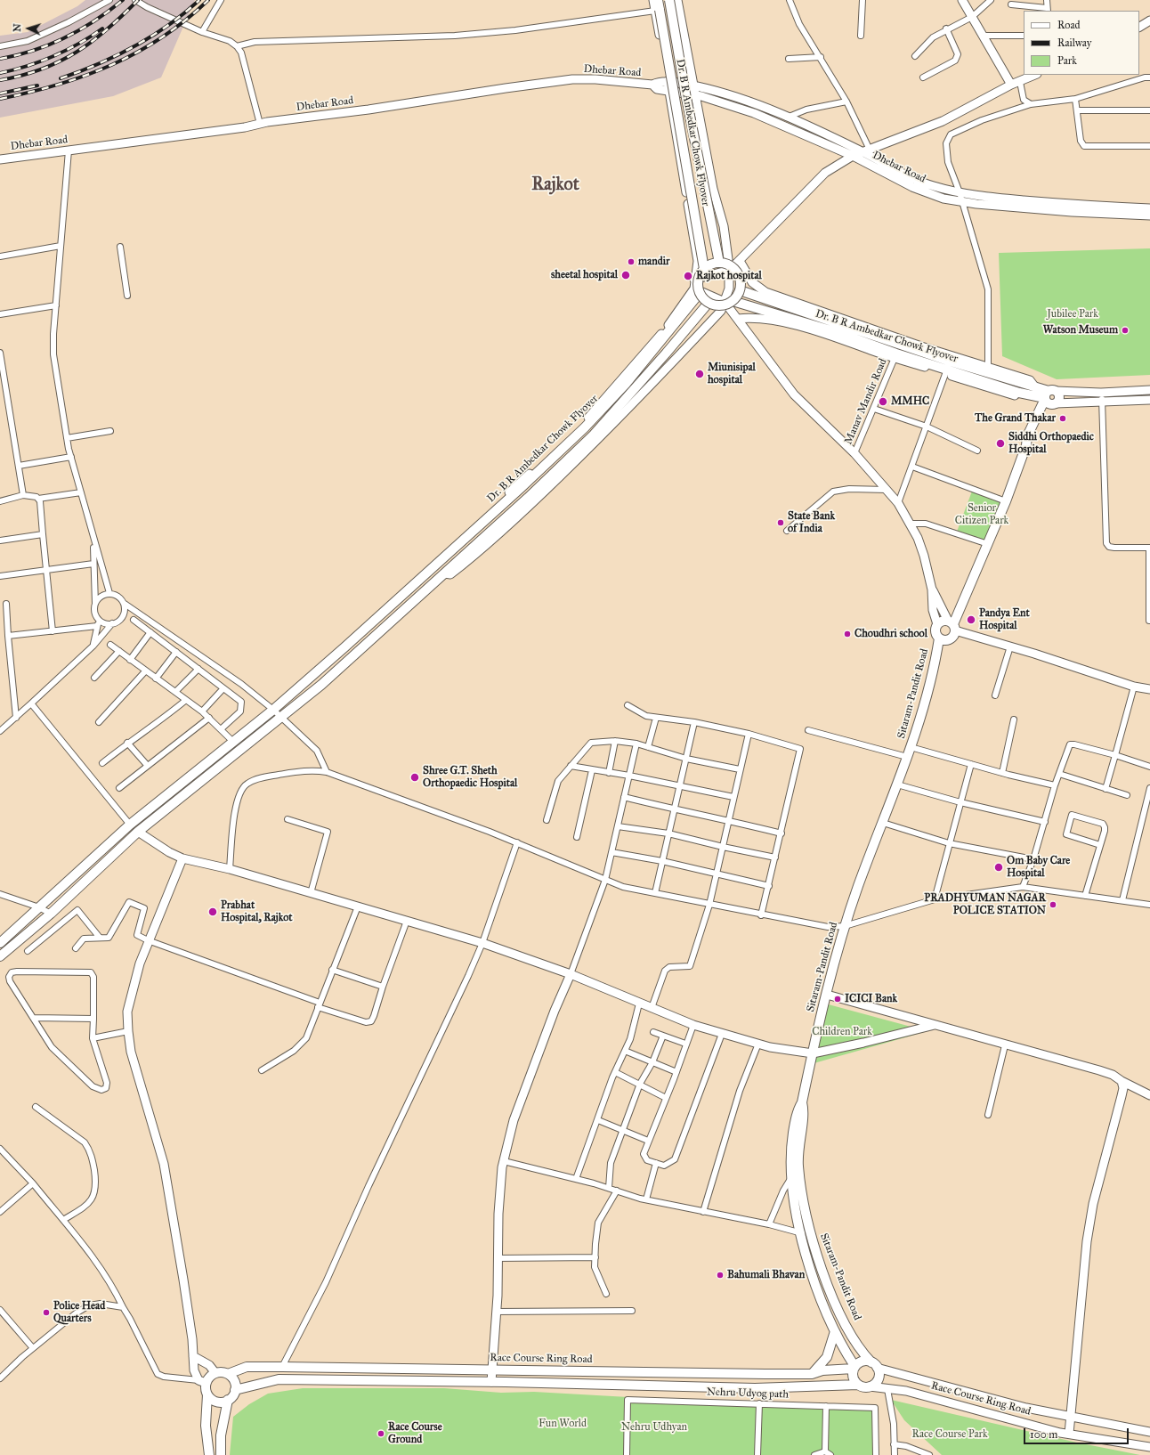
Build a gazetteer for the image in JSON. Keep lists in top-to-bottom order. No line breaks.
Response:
{"streets":{"main road":["Dr. B R Ambedkar Chowk Flyover","Sitaram-Pandit Road","Race Course Ring Road"],"street":["Dhebar Road","Manav Mandir Road","Nehru Udyog path"]},"crossings":[["Sitaram-Pandit Road","Race Course Ring Road"]],"districts":["Rajkot"],"parks":["Jubilee Park","Senior Citizen Park","Children Park","Fun World","Nehru Udhyan","Race Course Park"],"places":["mandir","sheetal hospital","Rajkot hospital","Watson Museum","Miunisipal hospital","MMHC","The Grand Thakar","Siddhi Orthopaedic Hospital","State Bank of India","Pandya Ent Hospital","Choudhri school","Shree G.T. Sheth Orthopaedic Hospital","Om Baby Care Hospital","PRADHYUMAN NAGAR POLICE STATION","Prabhat Hospital, Rajkot","ICICI Bank","Bahumali Bhavan","Police Head Quarters","Race Course Ground"],"legend":["Road","Railway","Park"],"scale_bar":"100 m","north":"left"}
